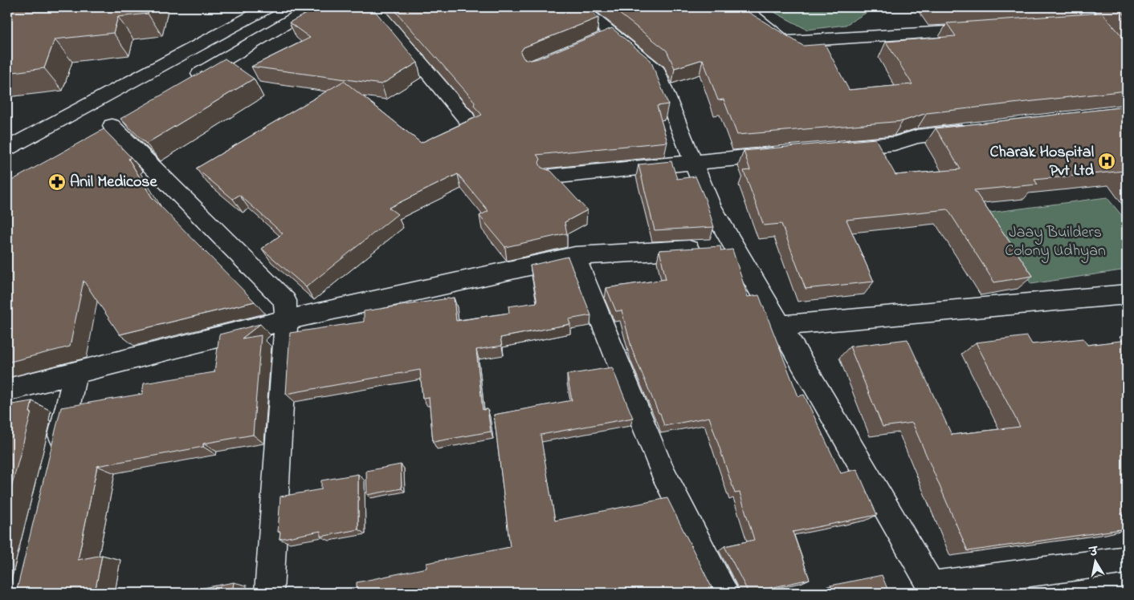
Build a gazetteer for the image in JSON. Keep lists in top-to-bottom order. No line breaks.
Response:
{"parks":["Jaay Builders Colony Udhyan"],"places":{"hospital":["Charak Hospital Pvt Ltd"],"pharmacy":["Anil Medicose"]},"north":"top"}
